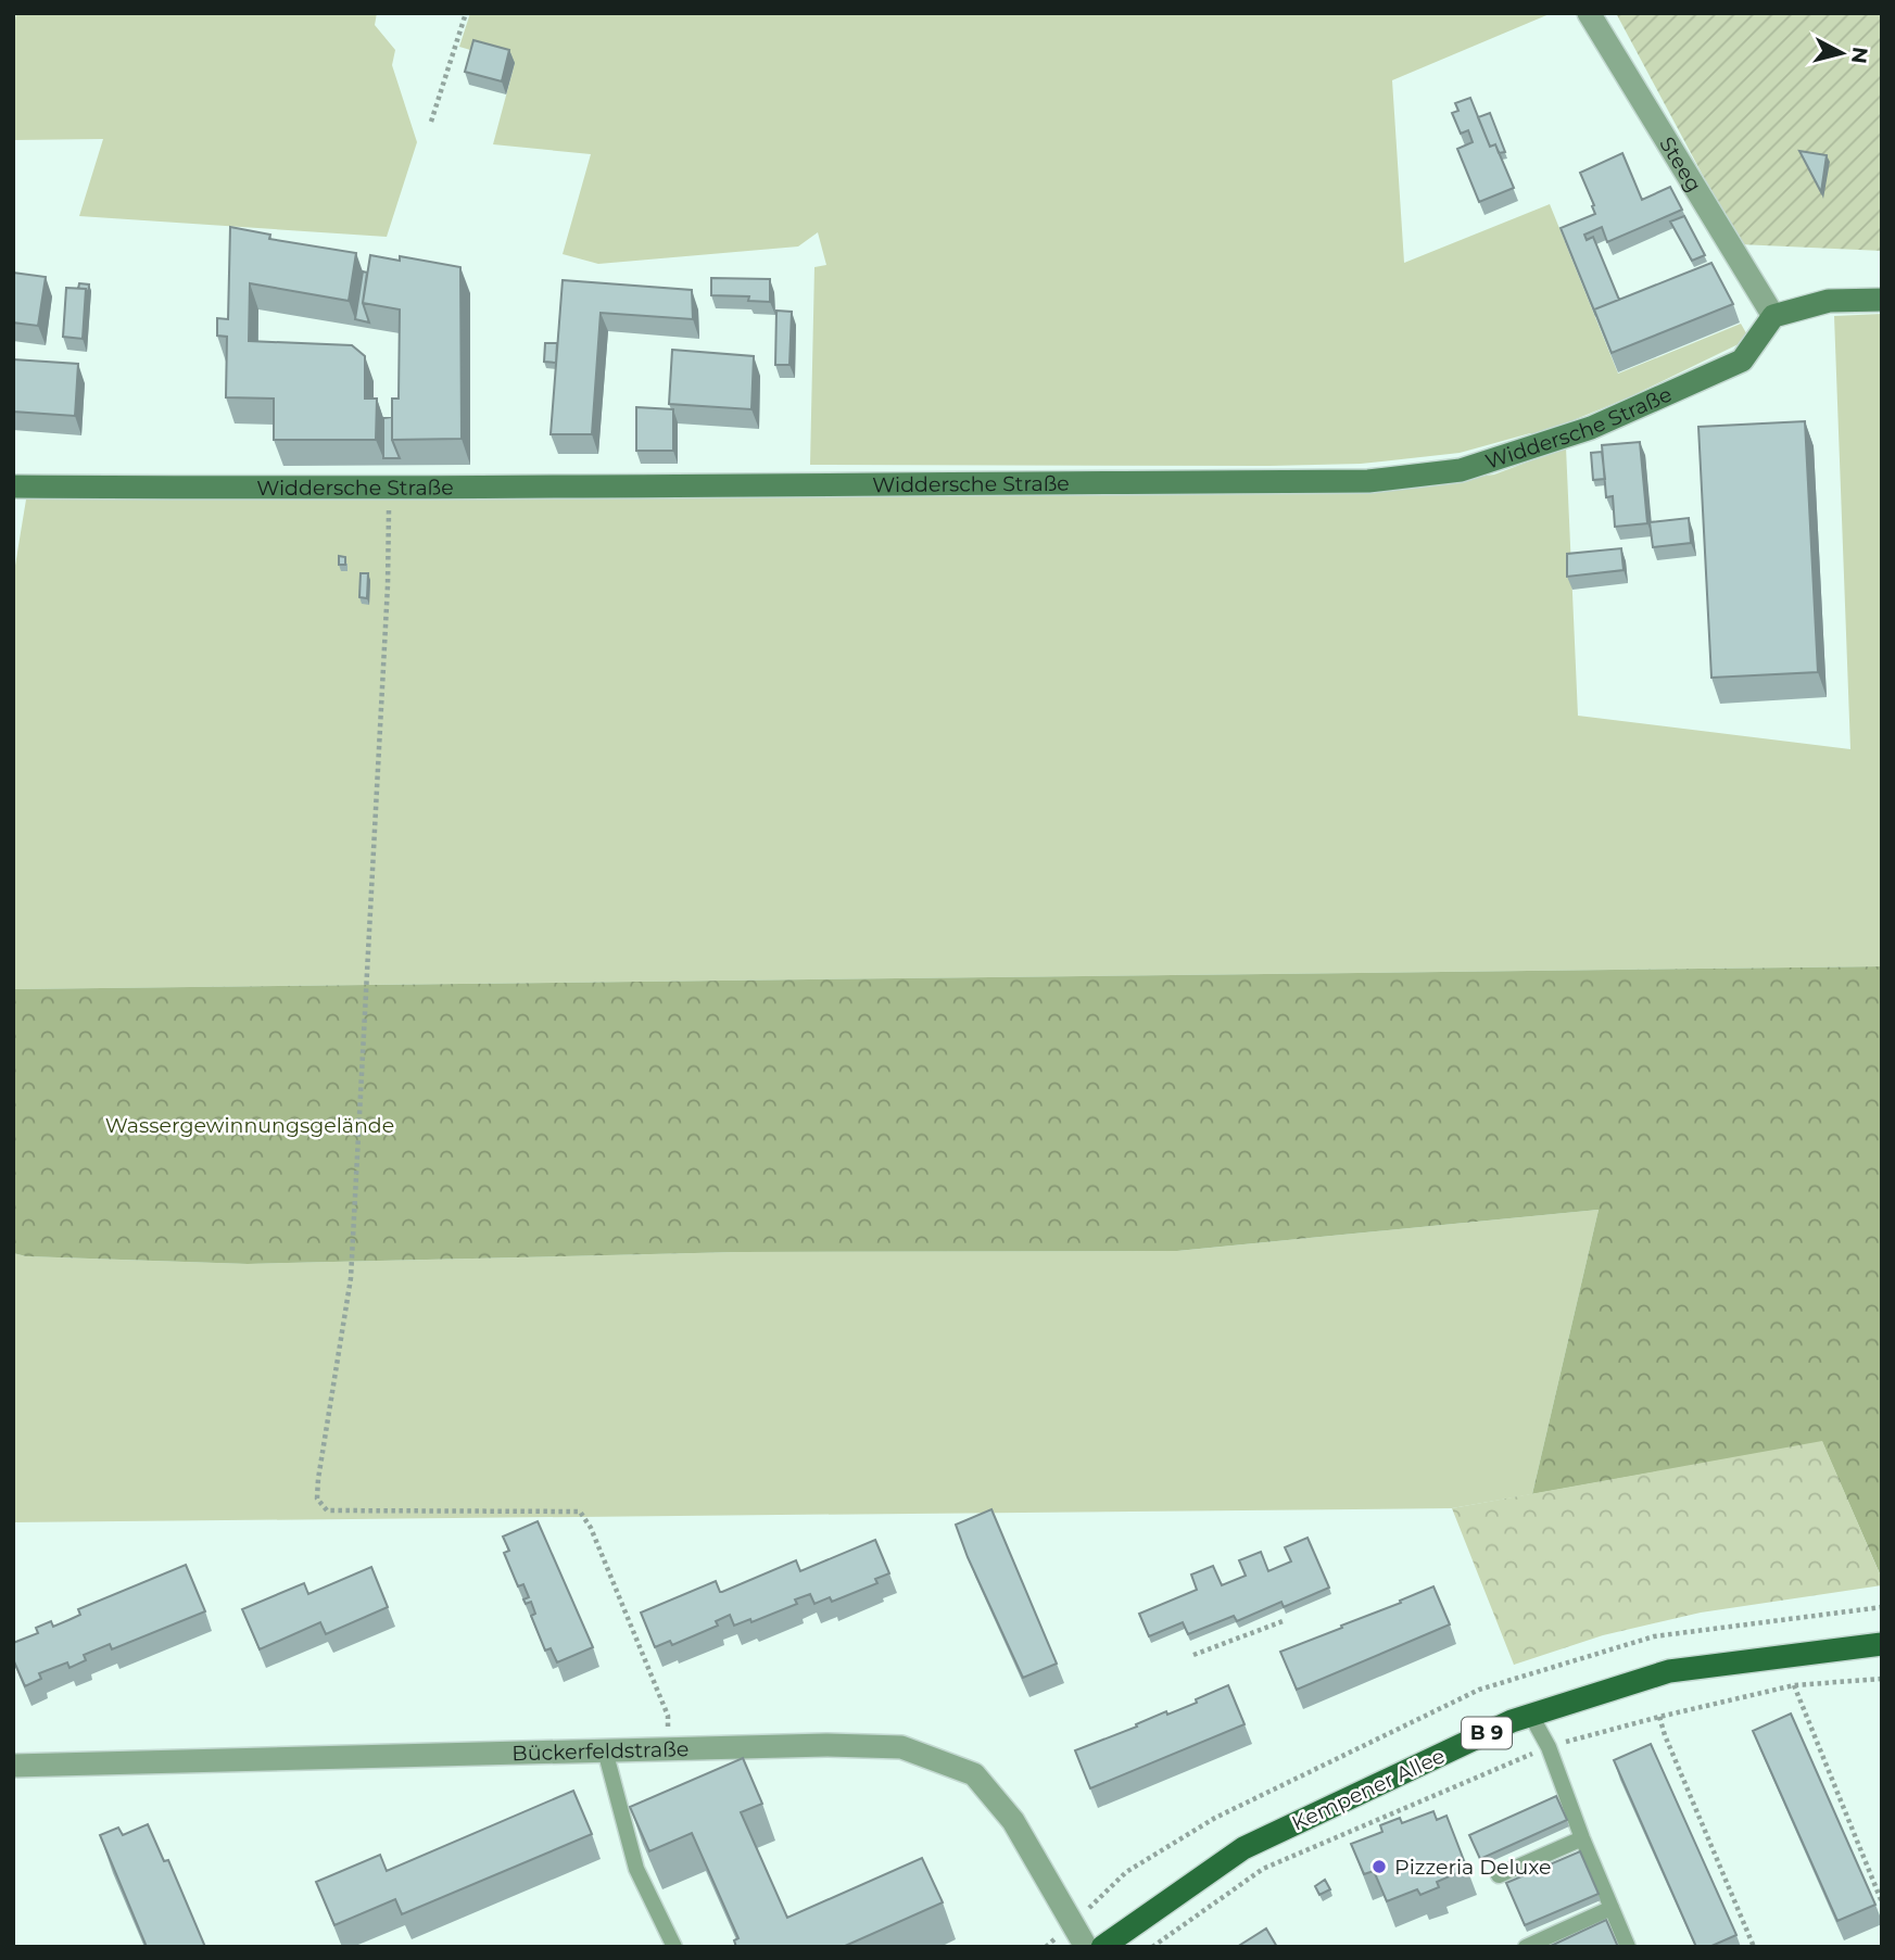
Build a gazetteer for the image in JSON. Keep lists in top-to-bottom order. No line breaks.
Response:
{"streets":{"main road":["B 9","Kempener Allee"],"street":["Steeg","Widdersche Straße","Bückerfeldstraße"]},"crossings":[["Steeg","Widdersche Straße"]],"parks":["Wassergewinnungsgelände"],"places":["Pizzeria Deluxe"],"north":"right"}
